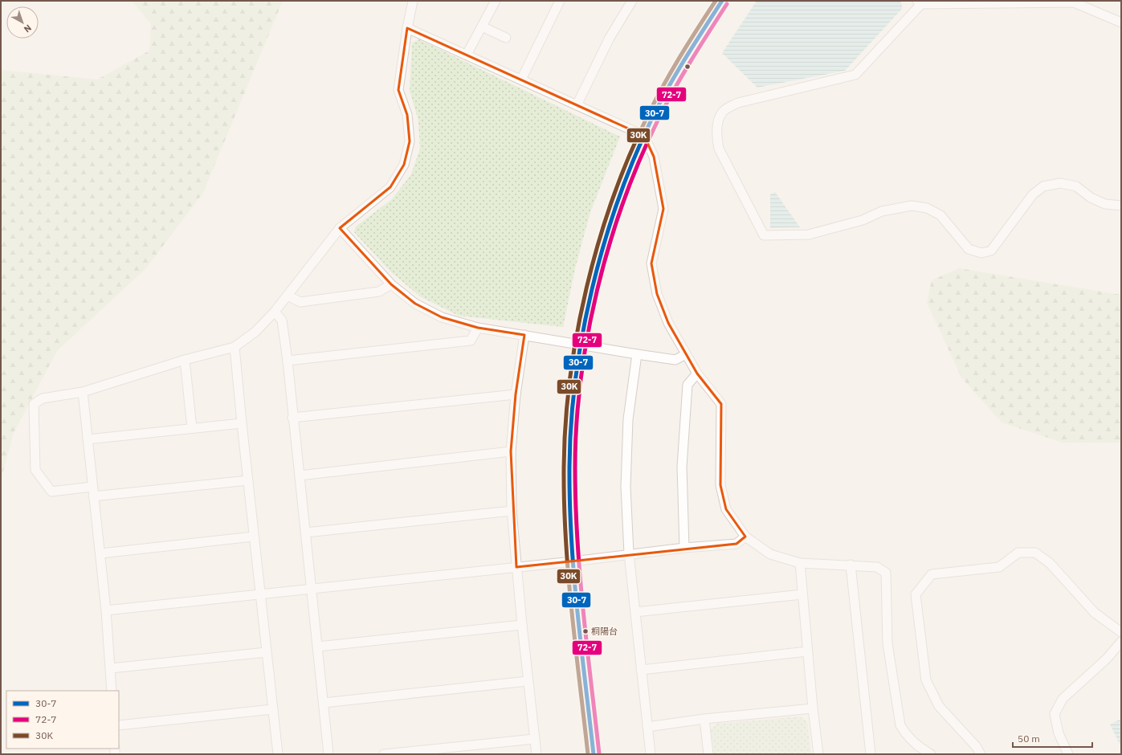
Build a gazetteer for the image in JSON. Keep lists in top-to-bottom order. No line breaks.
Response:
{"places":["桐陽台"],"lines":["transit line 30-7","transit line 30K","transit line 72-7"],"legend":["30-7","72-7","30K"],"scale_bar":"50 m","north":"bottom right"}
